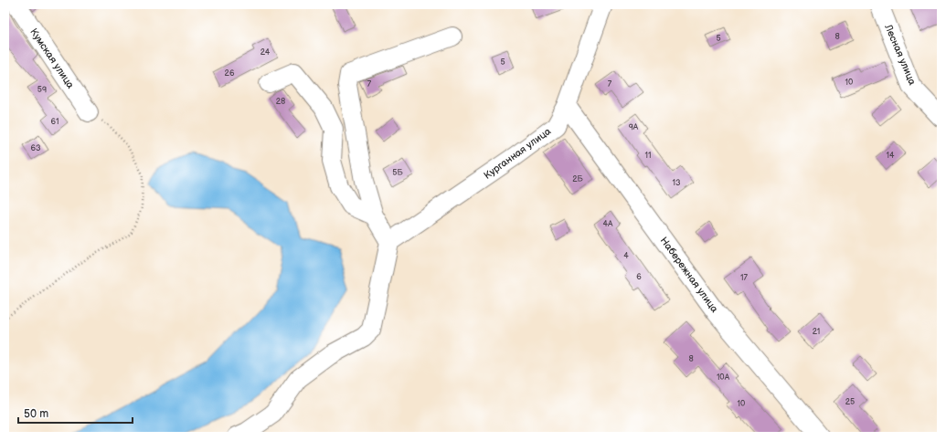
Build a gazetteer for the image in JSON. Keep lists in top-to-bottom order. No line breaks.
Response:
{"streets":{"street":["Лесная улица","Кумская улица","Курганная улица","Набережная улица"]},"crossings":[["Курганная улица","Набережная улица"]],"house_numbers":["8","5","24","5","26","10","7","7","59","28","61","9А","63","11","14","5Б","2Б","13","4А","4","6","17","21","8","10А","25","10"],"scale_bar":"50 m"}
